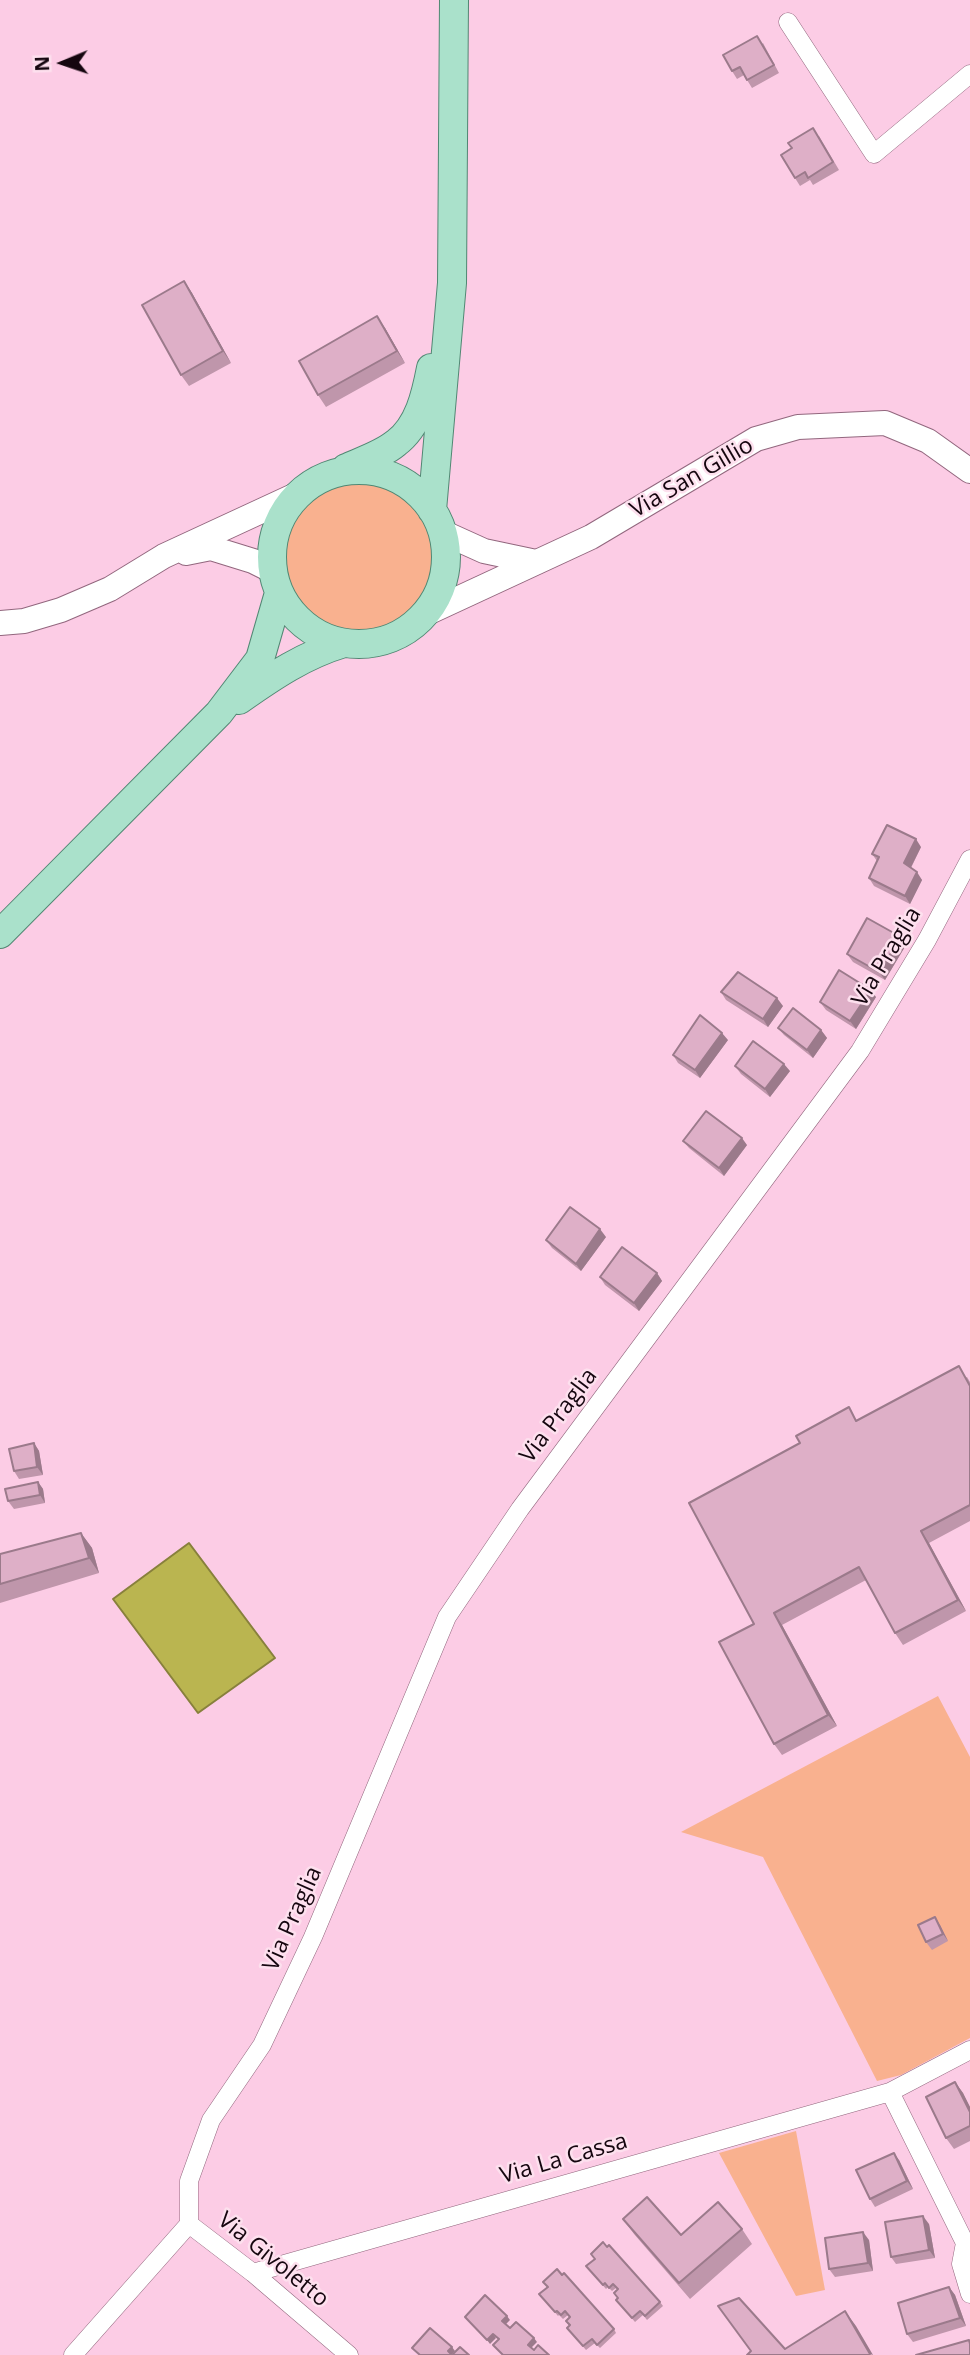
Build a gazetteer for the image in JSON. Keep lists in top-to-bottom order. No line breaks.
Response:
{"streets":{"street":["Via San Gillio","Via Praglia","Via La Cassa","Via Givoletto"]},"crossings":[["Via Praglia","Via Givoletto"],["Via La Cassa","Via Givoletto"]],"north":"left"}
